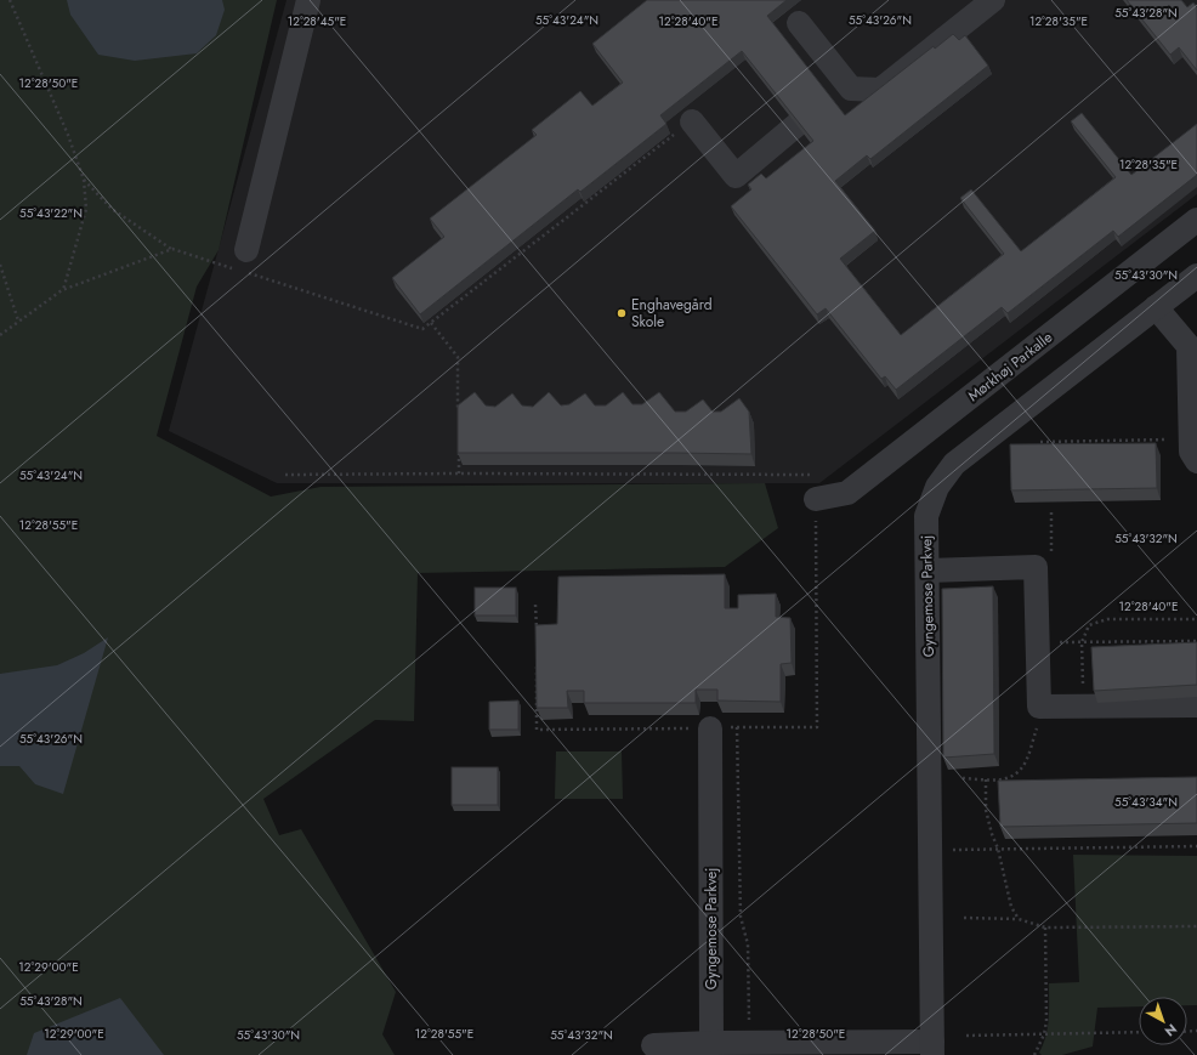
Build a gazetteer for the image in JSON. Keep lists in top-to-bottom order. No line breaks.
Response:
{"streets":{"street":["Mørkhøj Parkalle","Gyngemose Parkvej"]},"places":["Enghavegård Skole"],"north":"bottom right","coordinates":["55°43'28\"N","55°43'24\"N","55°43'26\"N","12°28'45\"E","12°28'40\"E","12°28'35\"E","12°28'50\"E","55°43'22\"N","55°43'30\"N","12°28'55\"E","55°43'32\"N","55°43'34\"N","12°29'00\"E"]}
